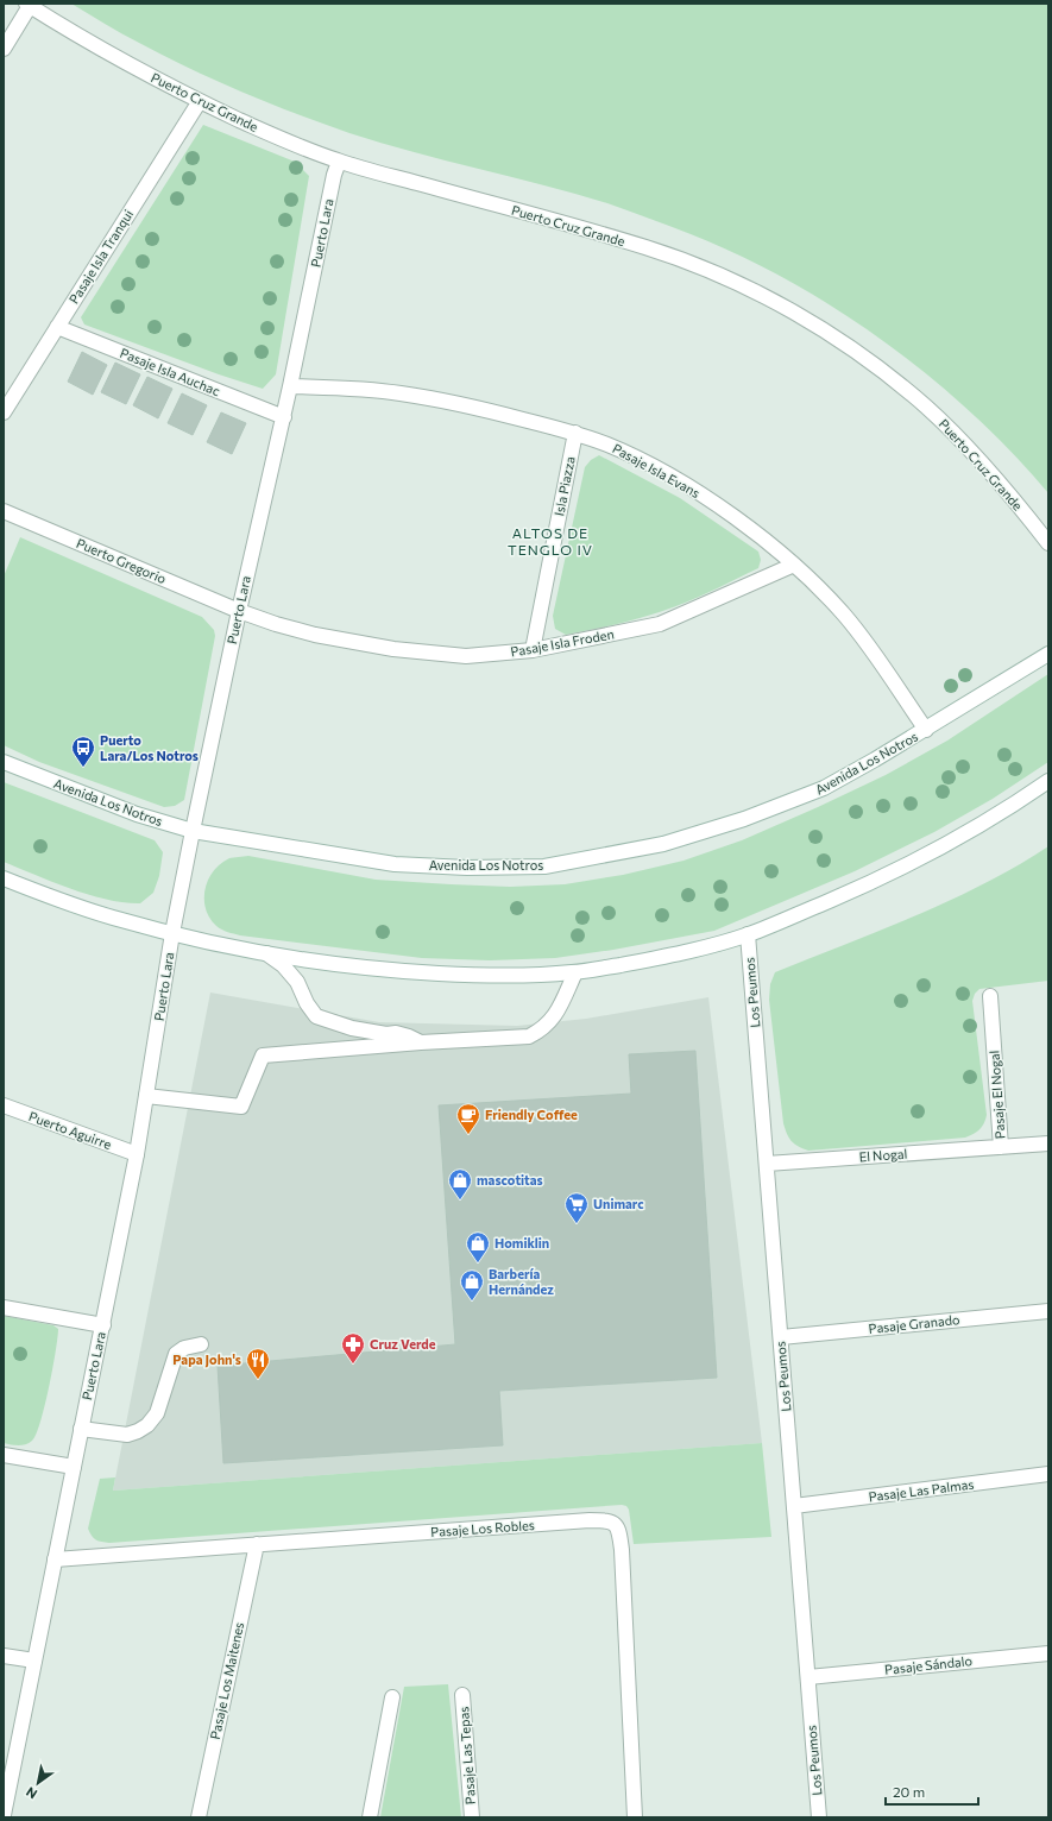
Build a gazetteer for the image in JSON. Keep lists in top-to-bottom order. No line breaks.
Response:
{"streets":{"street":["Puerto Cruz Grande","Puerto Lara","Pasaje Isla Tranqui","Pasaje Isla Auchac","Pasaje Isla Evans","Isla Piazza","Puerto Gregorio","Pasaje Isla Froden","Avenida Los Notros","Los Peumos","Pasaje El Nogal","Puerto Aguirre","El Nogal","Pasaje Granado","Pasaje Las Palmas","Pasaje Los Robles","Pasaje Sándalo","Pasaje Los Maitenes","Pasaje Las Tepas"]},"crossings":[["Puerto Cruz Grande","Puerto Lara"],["Puerto Cruz Grande","Pasaje Isla Tranqui"],["Puerto Lara","Pasaje Isla Auchac"],["Puerto Lara","Pasaje Isla Evans"],["Puerto Lara","Puerto Gregorio"],["Puerto Lara","Pasaje Isla Froden"],["Puerto Lara","Avenida Los Notros"],["Puerto Lara","Puerto Aguirre"],["Puerto Lara","Pasaje Los Robles"],["Pasaje Isla Tranqui","Pasaje Isla Auchac"],["Pasaje Isla Evans","Isla Piazza"],["Pasaje Isla Evans","Pasaje Isla Froden"],["Pasaje Isla Evans","Avenida Los Notros"],["Isla Piazza","Pasaje Isla Froden"],["Puerto Gregorio","Pasaje Isla Froden"],["Los Peumos","El Nogal"],["Los Peumos","Pasaje Granado"],["Los Peumos","Pasaje Las Palmas"],["Los Peumos","Pasaje Sándalo"],["Pasaje El Nogal","El Nogal"],["Pasaje Los Robles","Pasaje Los Maitenes"]],"districts":["ALTOS DE TENGLO IV"],"places":{"bus stop":["Puerto Lara/Los Notros"],"cafe":["Friendly Coffee"],"shop":["mascotitas","Homiklin","Barbería Hernández"],"supermarket":["Unimarc"],"pharmacy":["Cruz Verde"],"restaurant":["Papa John's"]},"scale_bar":"20 m","north":"bottom left"}
